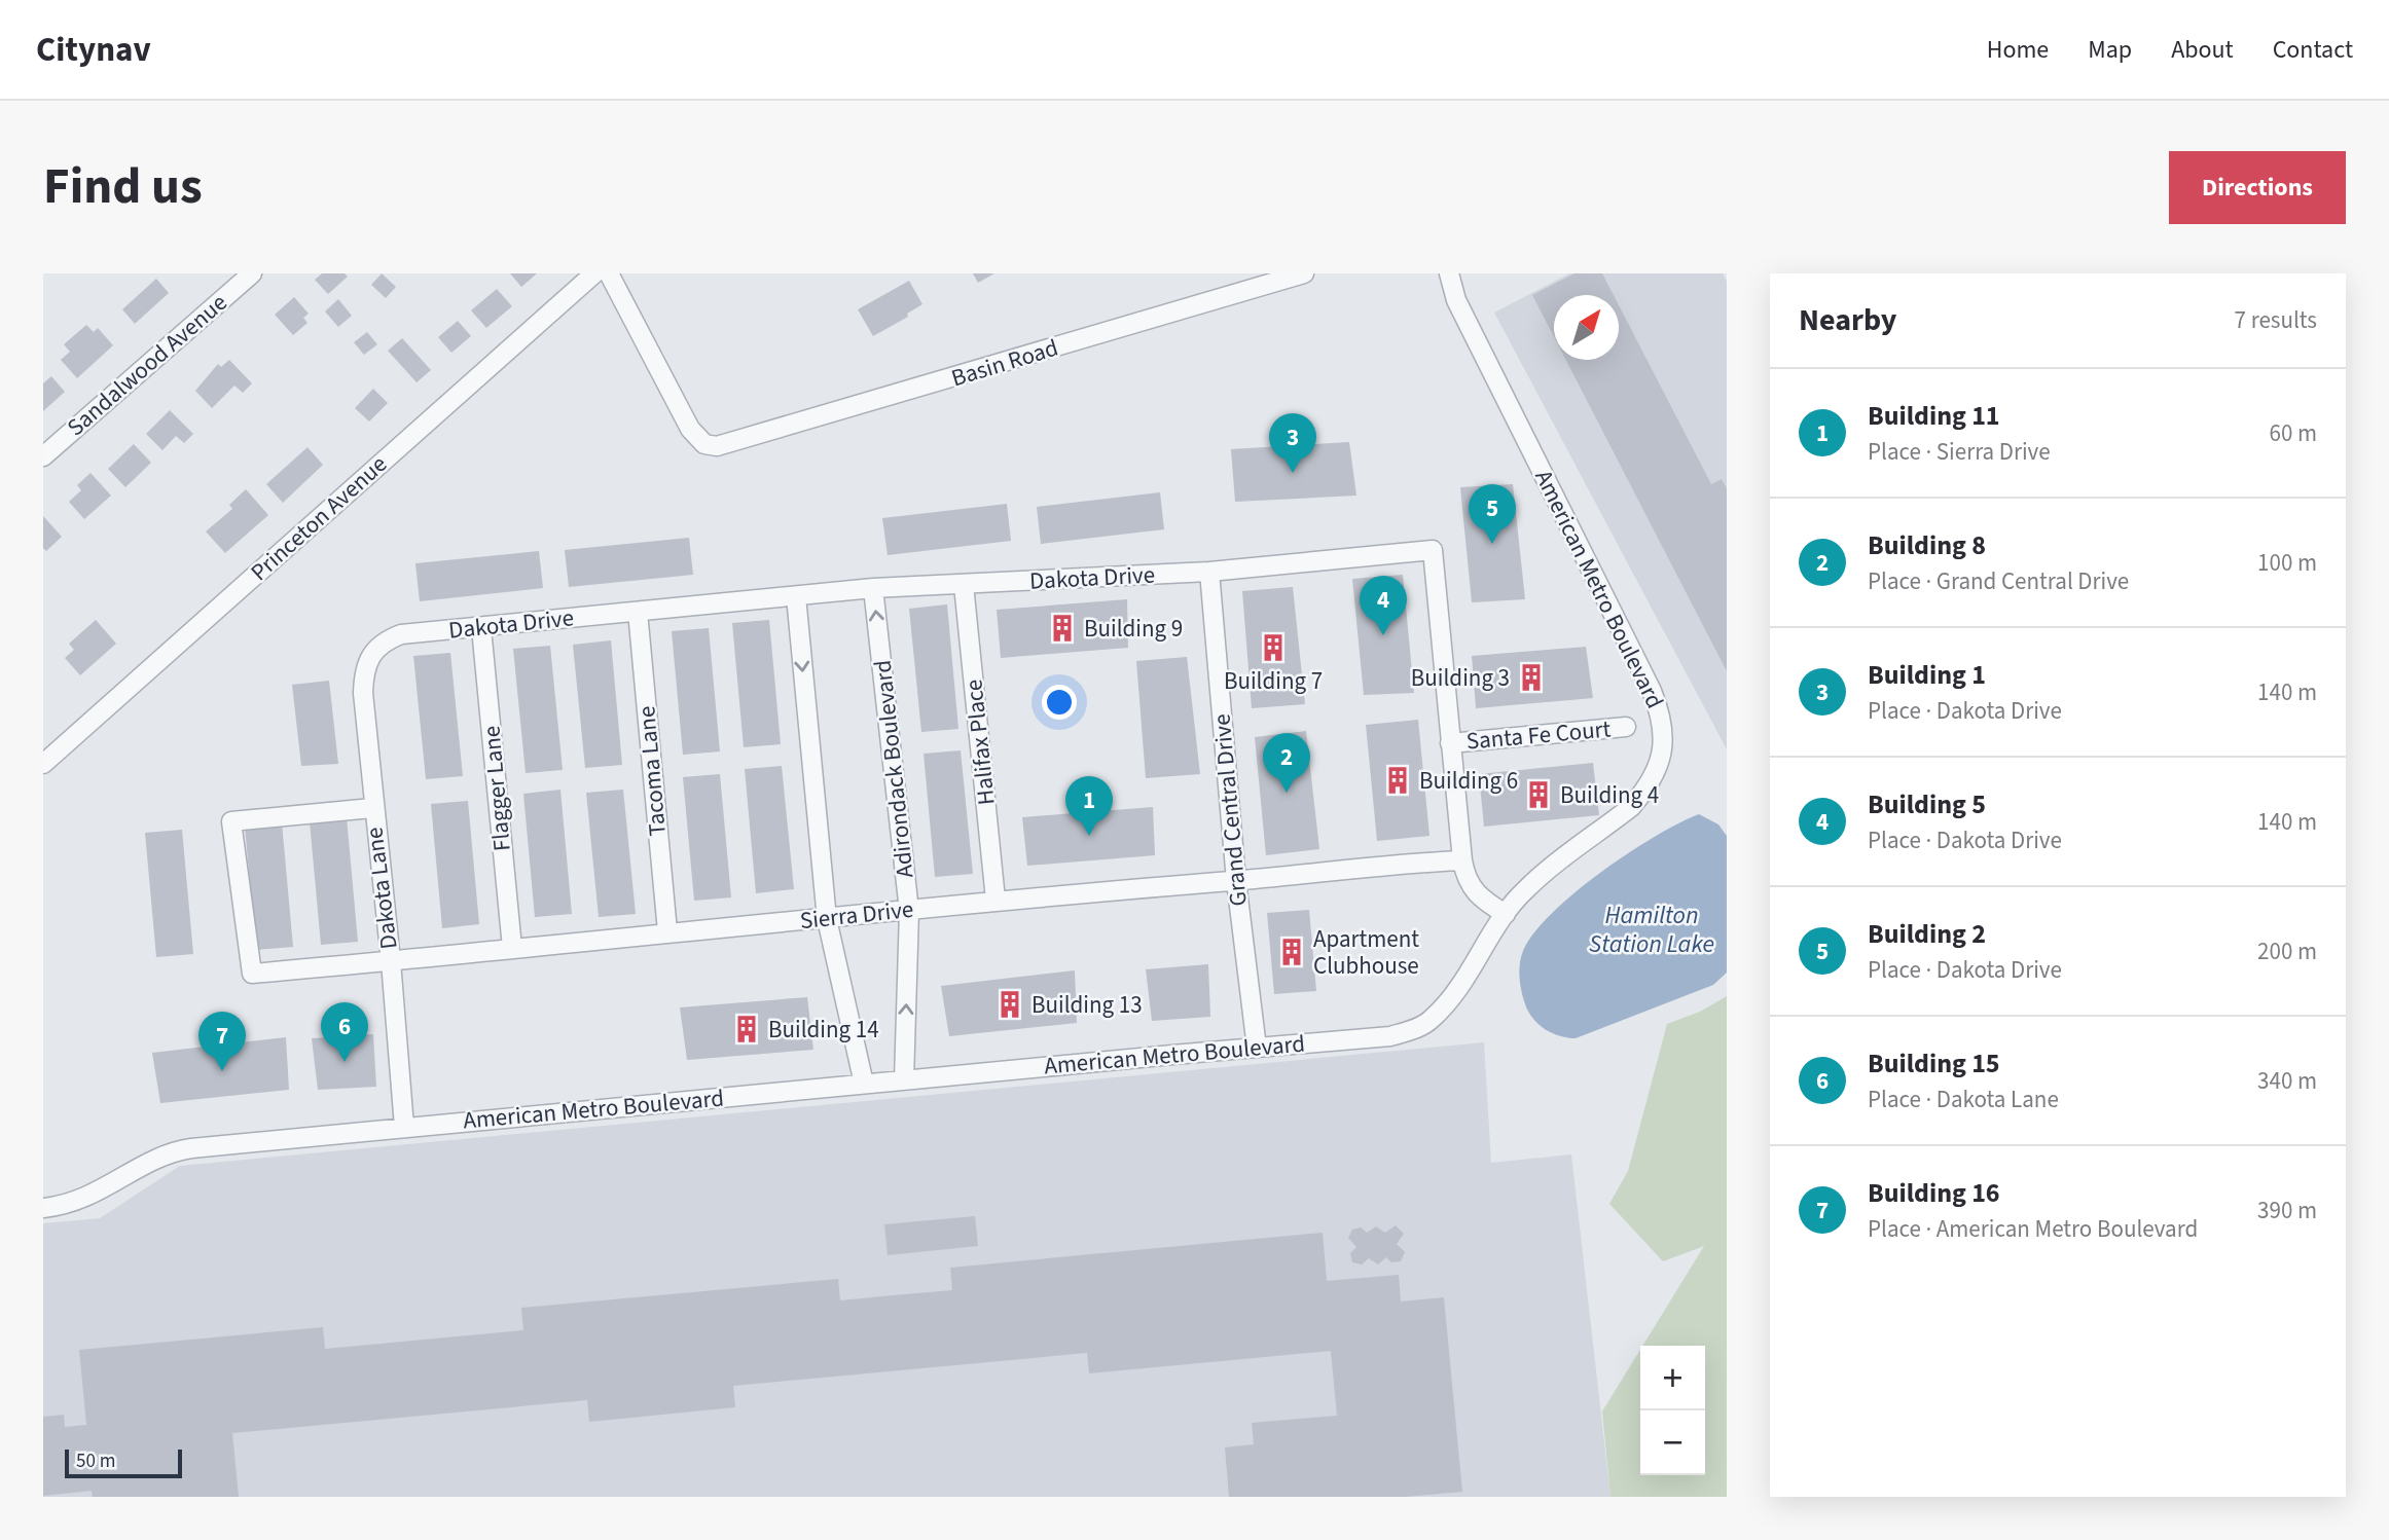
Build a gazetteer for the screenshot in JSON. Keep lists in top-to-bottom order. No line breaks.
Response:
{"streets":{"street":["Basin Road","Sandalwood Avenue","Princeton Avenue","Dakota Drive","American Metro Boulevard","Santa Fe Court","Halifax Place","Adirondack Boulevard","Tacoma Lane","Flagger Lane","Grand Central Drive","Dakota Lane","Sierra Drive"]},"crossings":[["Dakota Drive","American Metro Boulevard"],["Dakota Drive","Santa Fe Court"],["Dakota Drive","Halifax Place"],["Dakota Drive","Adirondack Boulevard"],["Dakota Drive","Tacoma Lane"],["Dakota Drive","Flagger Lane"],["Dakota Drive","Grand Central Drive"],["Dakota Drive","Dakota Lane"],["Dakota Drive","Sierra Drive"],["American Metro Boulevard","Adirondack Boulevard"],["American Metro Boulevard","Grand Central Drive"],["American Metro Boulevard","Dakota Lane"],["Halifax Place","Sierra Drive"],["Adirondack Boulevard","Sierra Drive"],["Tacoma Lane","Sierra Drive"],["Flagger Lane","Sierra Drive"],["Grand Central Drive","Sierra Drive"],["Dakota Lane","Sierra Drive"]],"water":["Hamilton Station Lake"],"places":{"building":["Building 9","Building 7","Building 3","Building 6","Building 4","Apartment Clubhouse","Building 13","Building 14"]},"scale_bar":"50 m","north":"top right","page":{"header":"Citynav","nav":["Home","Map","About","Contact"],"title":"Find us","buttons":"Directions","heading":["Nearby","7 results"],"list":[{"mark":"1","name":"Building 11","note":"Place · Sierra Drive","value":"60 m"},{"mark":"2","name":"Building 8","note":"Place · Grand Central Drive","value":"100 m"},{"mark":"3","name":"Building 1","note":"Place · Dakota Drive","value":"140 m"},{"mark":"4","name":"Building 5","note":"Place · Dakota Drive","value":"140 m"},{"mark":"5","name":"Building 2","note":"Place · Dakota Drive","value":"200 m"},{"mark":"6","name":"Building 15","note":"Place · Dakota Lane","value":"340 m"},{"mark":"7","name":"Building 16","note":"Place · American Metro Boulevard","value":"390 m"}],"pins":["3","5","4","2","1","6","7"],"map_buttons":["+","−"],"scale":"50 m"}}
